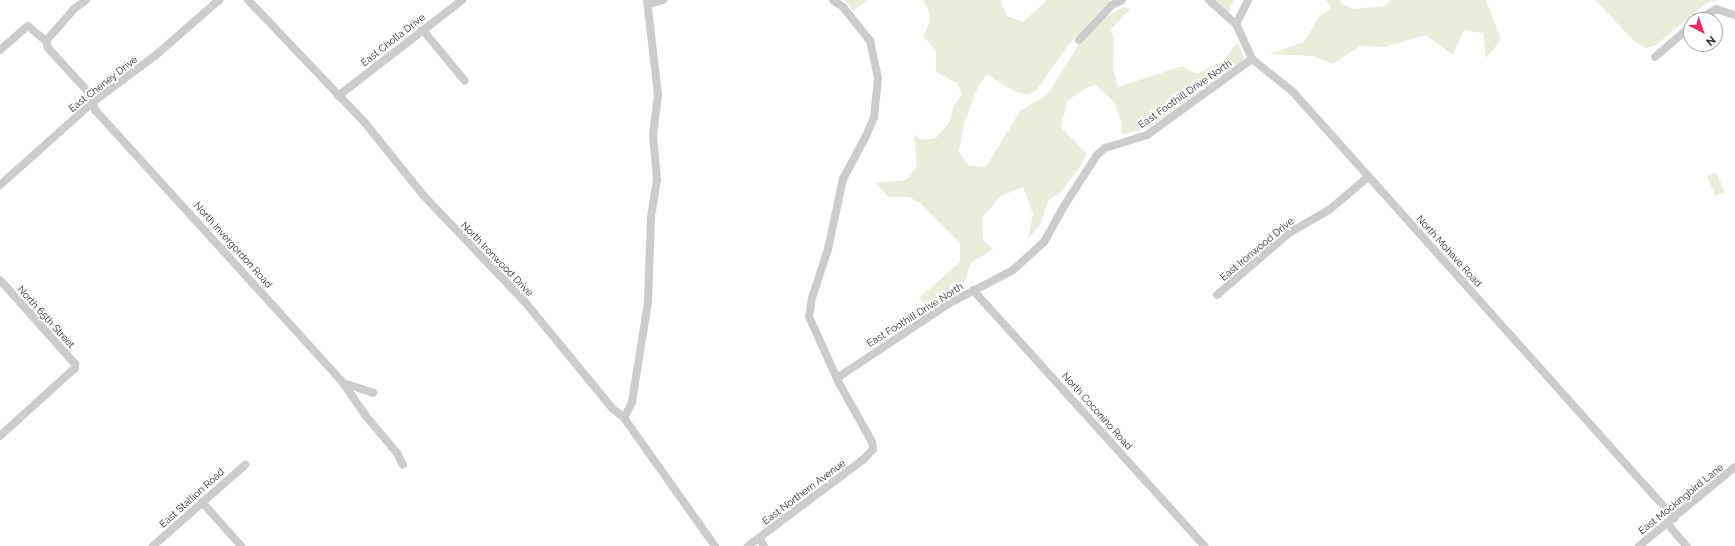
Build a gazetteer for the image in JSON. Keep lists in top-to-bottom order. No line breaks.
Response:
{"streets":{"street":["East Cholla Drive","East Cheney Drive","East Foothill Drive North","North Invergordon Road","East Ironwood Drive","North Mohave Road","North Ironwood Drive","North 65th Street","North Coconino Road","East Northern Avenue","East Stallion Road","East Mockingbird Lane"]},"crossings":[["East Cholla Drive","North Ironwood Drive"],["East Cheney Drive","North Invergordon Road"],["East Foothill Drive North","North Mohave Road"],["East Foothill Drive North","North Coconino Road"],["East Foothill Drive North","East Northern Avenue"],["East Ironwood Drive","North Mohave Road"],["North Mohave Road","East Mockingbird Lane"]],"north":"bottom right"}
